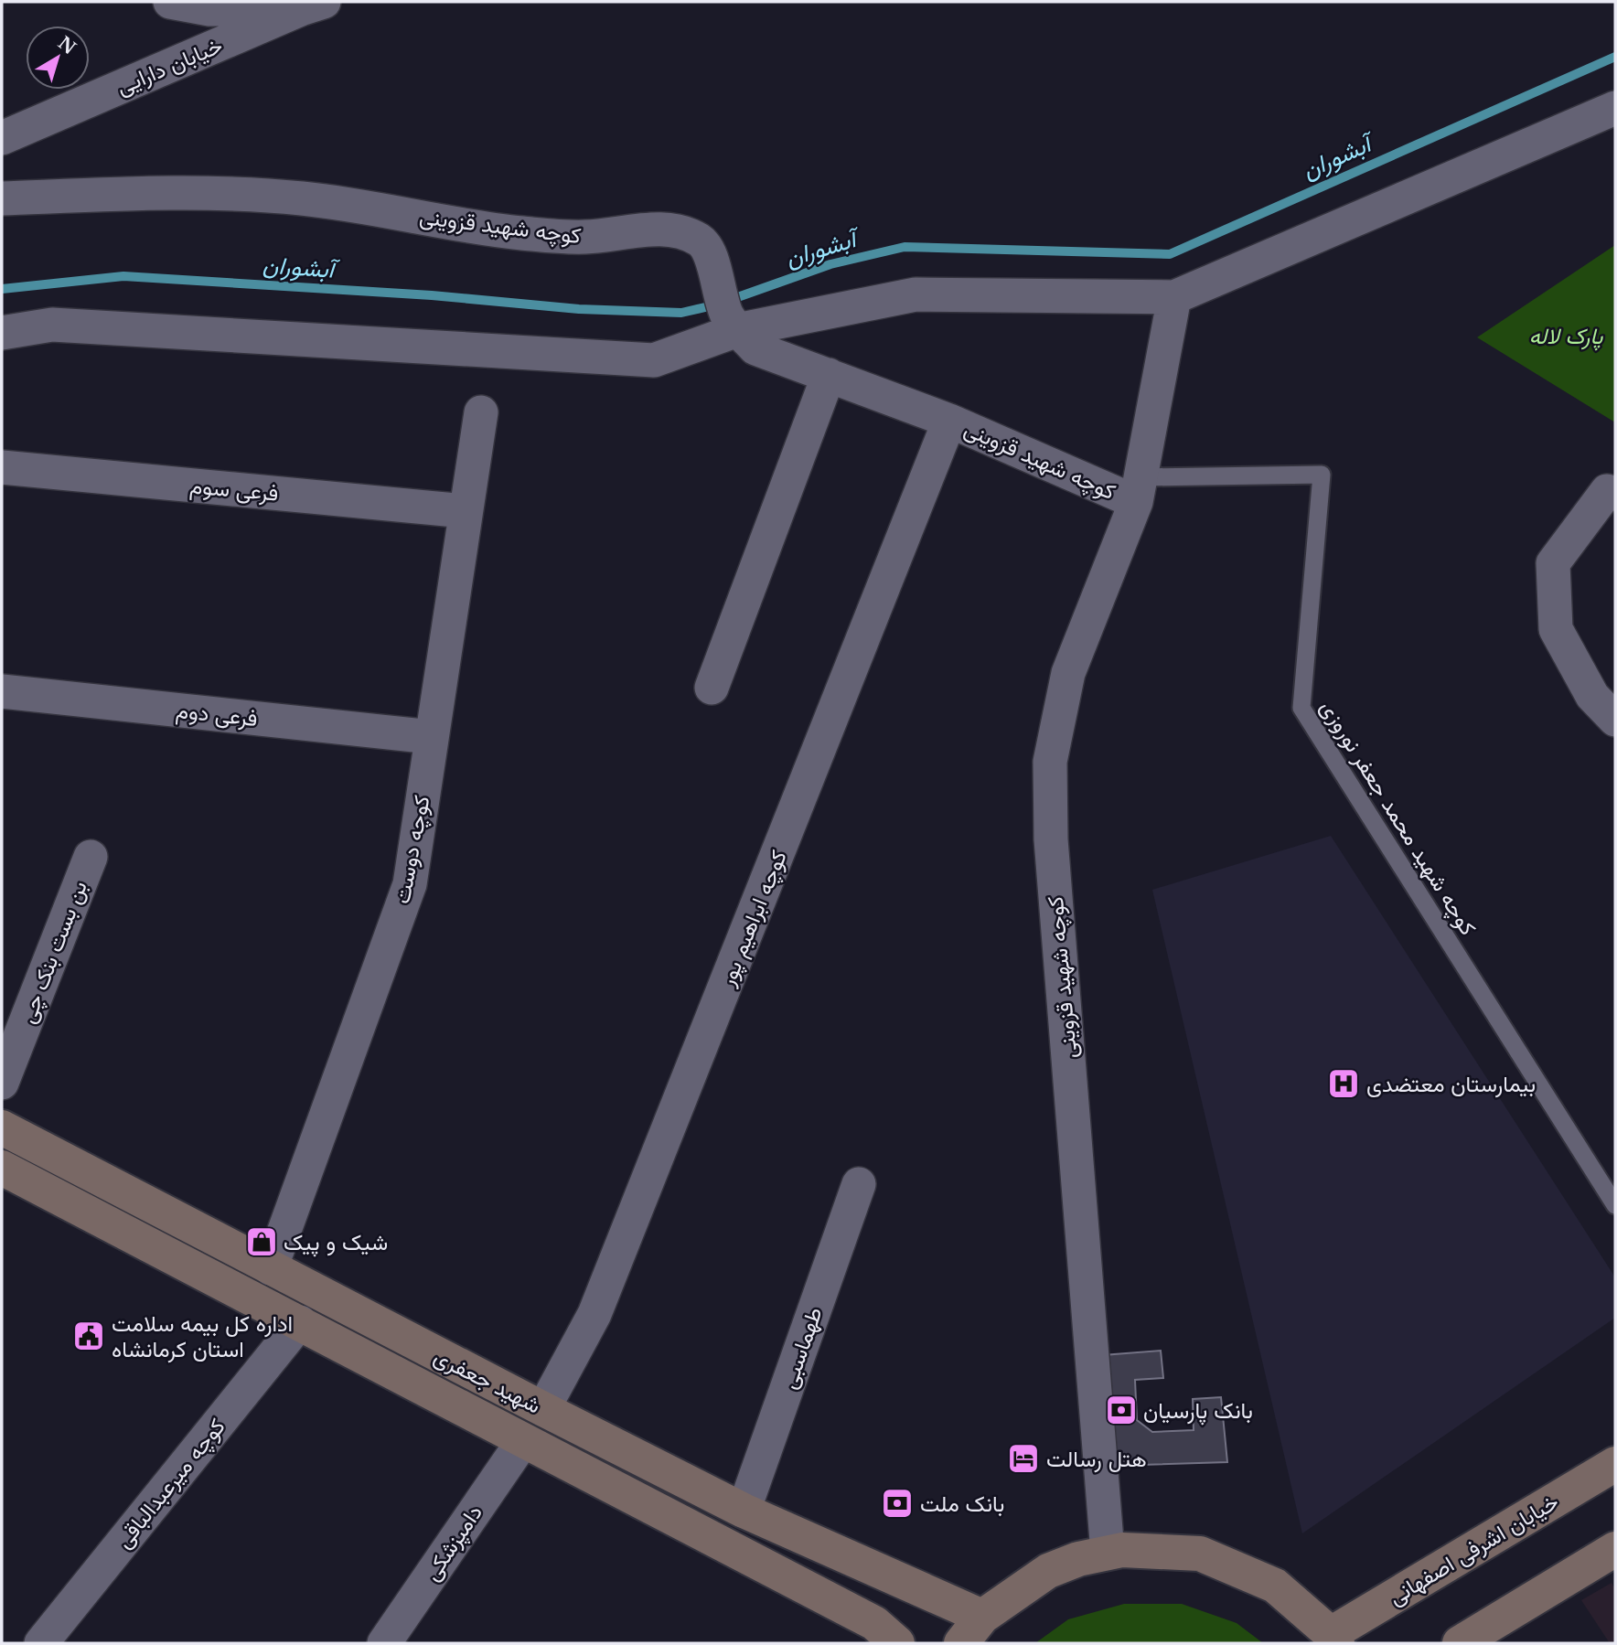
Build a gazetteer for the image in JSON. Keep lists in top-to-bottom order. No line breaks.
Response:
{"streets":{"main road":["شهید جعفری","خیابان اشرفی اصفهانی"],"street":["خیابان دارایی","کوچه شهید قزوینی","فرعی سوم","فرعی دوم","کوچه دوست","کوچه ابراهیم پور","بن بست بنک چی","طهماسبی","کوچه میرعبدالباقی","دامپزشکی"],"lane":["کوچه شهید محمد جعفر نوروزی"]},"crossings":[["کوچه شهید قزوینی","کوچه شهید محمد جعفر نوروزی"],["کوچه شهید قزوینی","کوچه ابراهیم پور"],["فرعی سوم","کوچه دوست"],["فرعی دوم","کوچه دوست"],["کوچه دوست","شهید جعفری"],["کوچه ابراهیم پور","شهید جعفری"],["طهماسبی","شهید جعفری"],["شهید جعفری","کوچه میرعبدالباقی"],["شهید جعفری","دامپزشکی"]],"water":["آبشوران"],"parks":["پارک لاله"],"places":{"hospital":["بیمارستان معتضدی"],"shop":["شیک و پیک"],"public building":["اداره کل بیمه سلامت استان کرمانشاه"],"bank":["بانک پارسیان","بانک ملت"],"hotel":["هتل رسالت"]},"north":"top right"}
